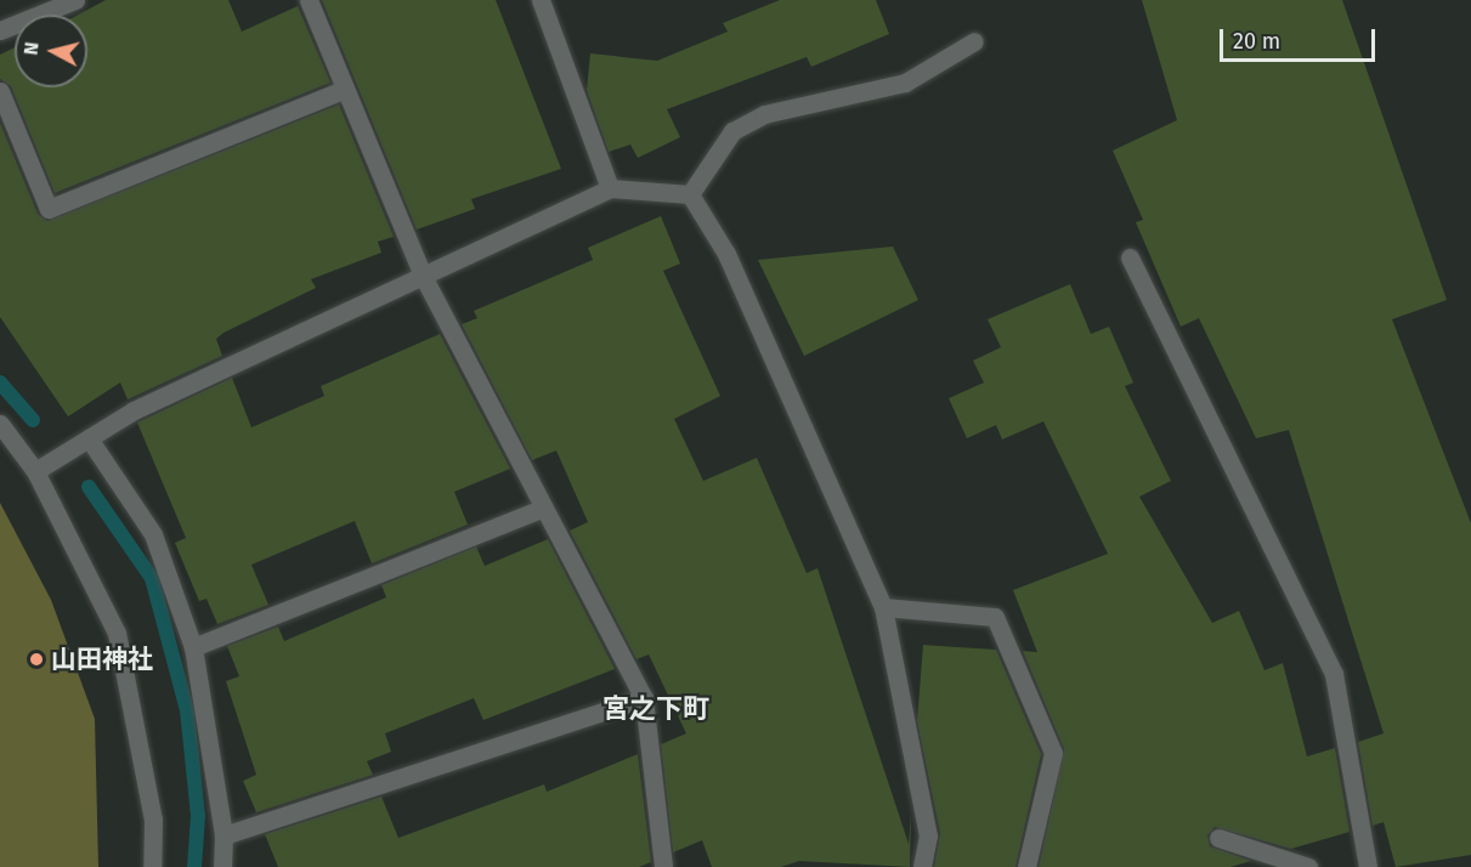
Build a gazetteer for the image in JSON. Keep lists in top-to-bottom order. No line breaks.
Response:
{"districts":["宮之下町"],"places":["山田神社"],"scale_bar":"20 m","north":"left"}
